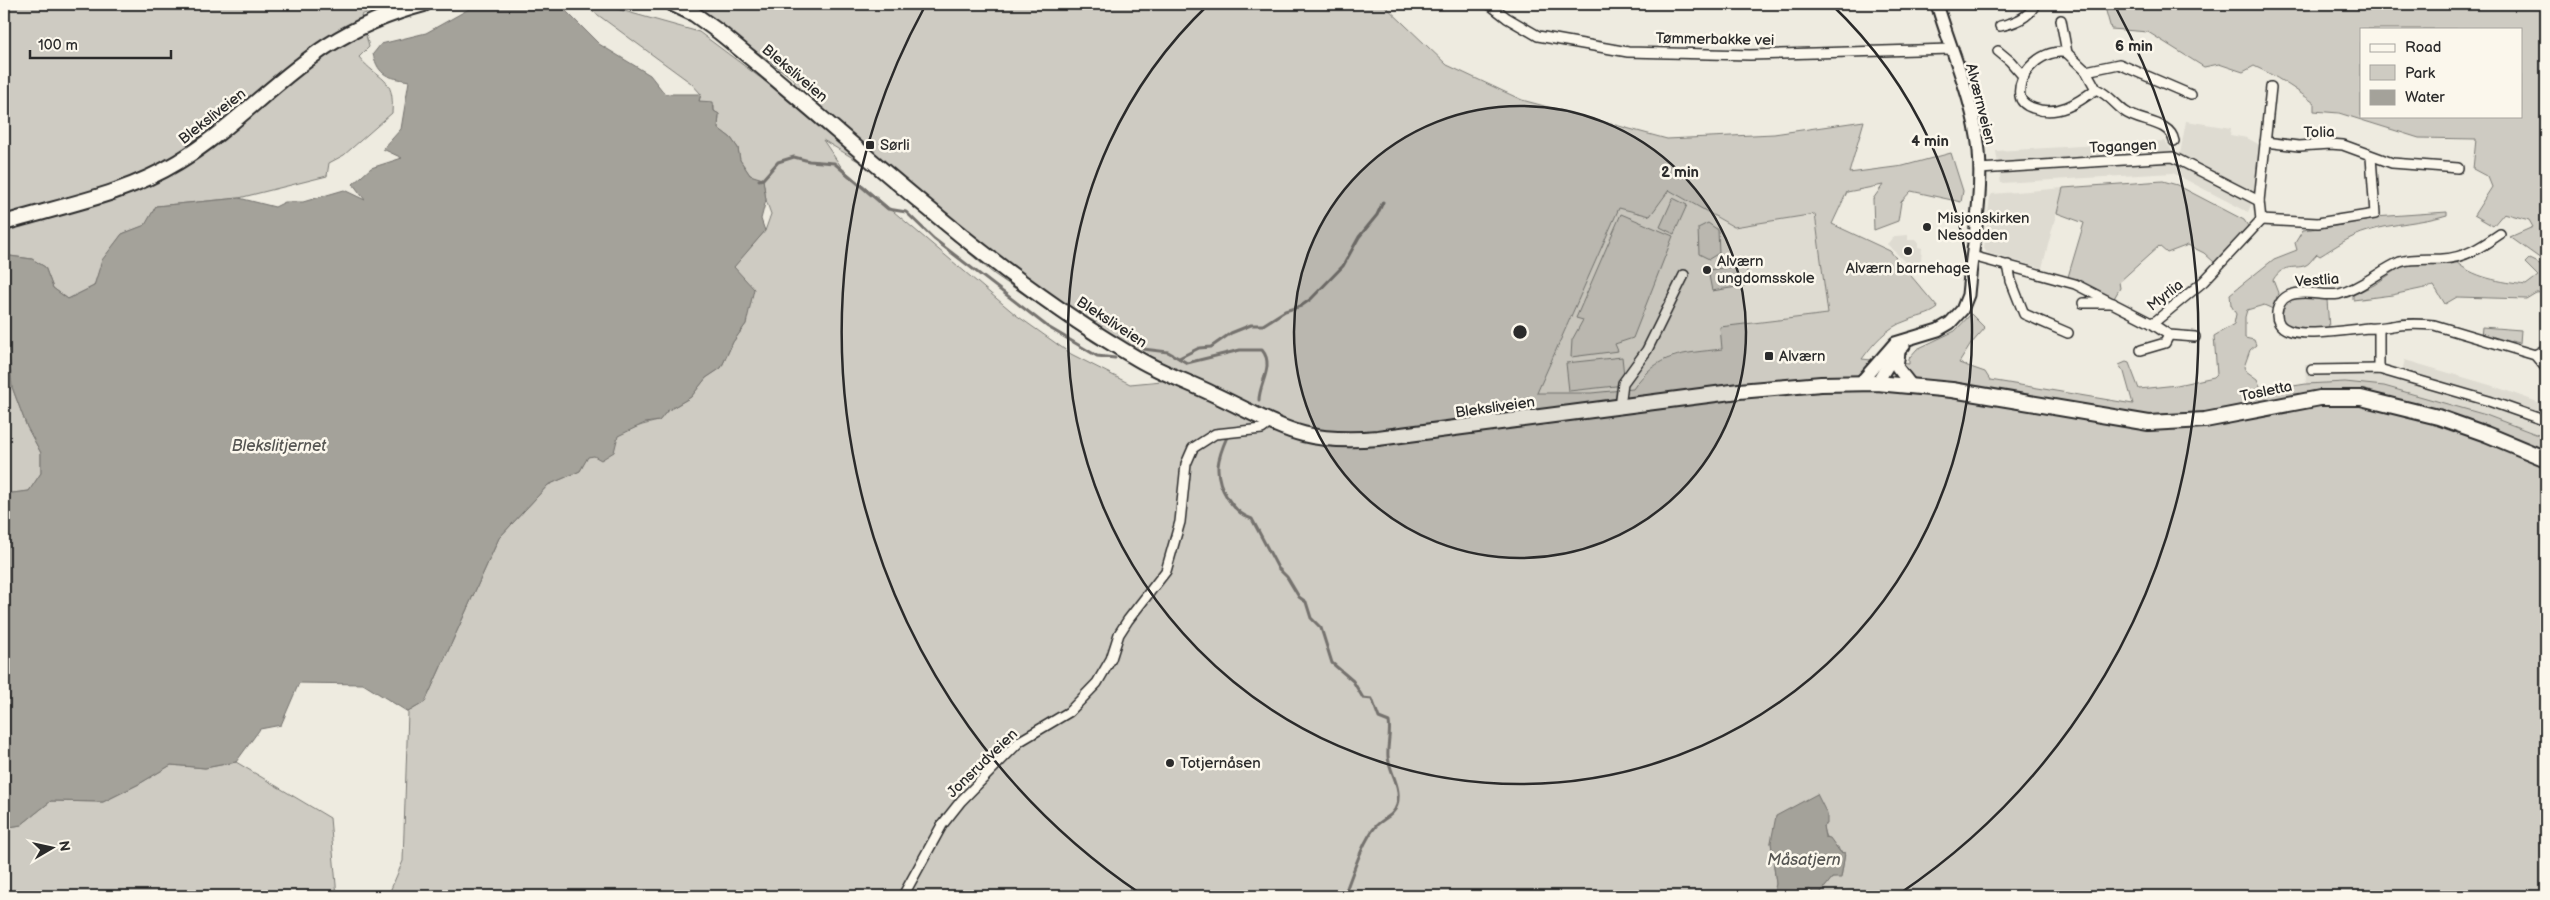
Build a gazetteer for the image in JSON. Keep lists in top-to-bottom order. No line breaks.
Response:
{"streets":{"main road":["Bleksliveien","Alværnveien","Tosletta"],"street":["Tømmerbakke vei","Tolia","Togangen","Vestlia","Myrlia","Jonsrudveien"]},"crossings":[["Tømmerbakke vei","Alværnveien"],["Bleksliveien","Alværnveien"],["Bleksliveien","Jonsrudveien"],["Alværnveien","Togangen"],["Alværnveien","Myrlia"]],"water":["Blekslitjernet","Måsatjern"],"places":{"transit":["Sørli","Alværn"],"other":["Misjonskirken Nesodden","Alværn barnehage","Alværn ungdomsskole","Totjernåsen"]},"legend":["Road","Park","Water"],"scale_bar":"100 m","north":"right","rings":["6 min","4 min","2 min"]}
